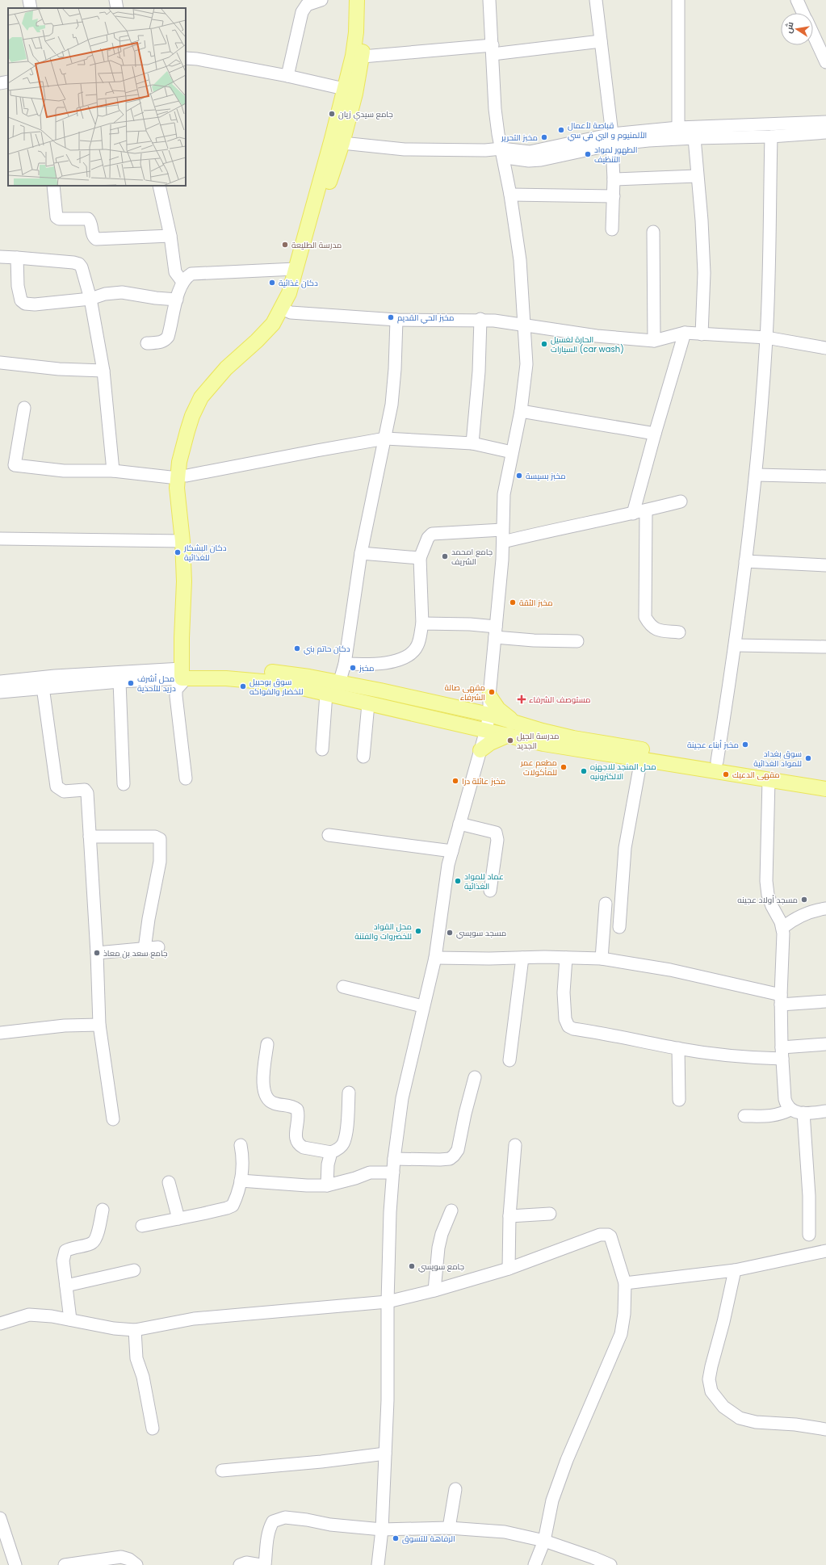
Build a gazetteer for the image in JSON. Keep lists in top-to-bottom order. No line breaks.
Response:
{"places":{"other":["جامع سيدي زيان","قباصة لأعمال الألمنيوم و البي في سي","مخبز التحرير","الطهور لمواد التنظيف","مدرسة الطليعة","دكان غذائية","مخبز الحي القديم","الحارة لغسيل السيارات (car wash)","مخبز بسيسة","دكان البشكار للغذائية","جامع امحمد الشريف","مخبز الثقة","دكان حاتم بني","مخبز","محل أشرف دريد للأحذية","سوق بوحبيل للخضار والفواكه","مقهى صالة الشرفاء","مدرسة الجيل الجديد","مخبز أبناء عجينة","سوق بغداد للمواد الغذائية","مطعم عمر للمأكولات","محل المنجد للاجهزه الالكترونيه","مقهى الدعيك","مخبز عائلة درا","عماد للمواد الغذائية","مسجد أولاد عجينه","محل القواد للخضروات والفتنة","مسجد سويسي","جامع سعد بن معاذ","جامع سويسي","الرفاهة للتسوق"],"health":["مستوصف الشرفاء"]},"north":"left"}
